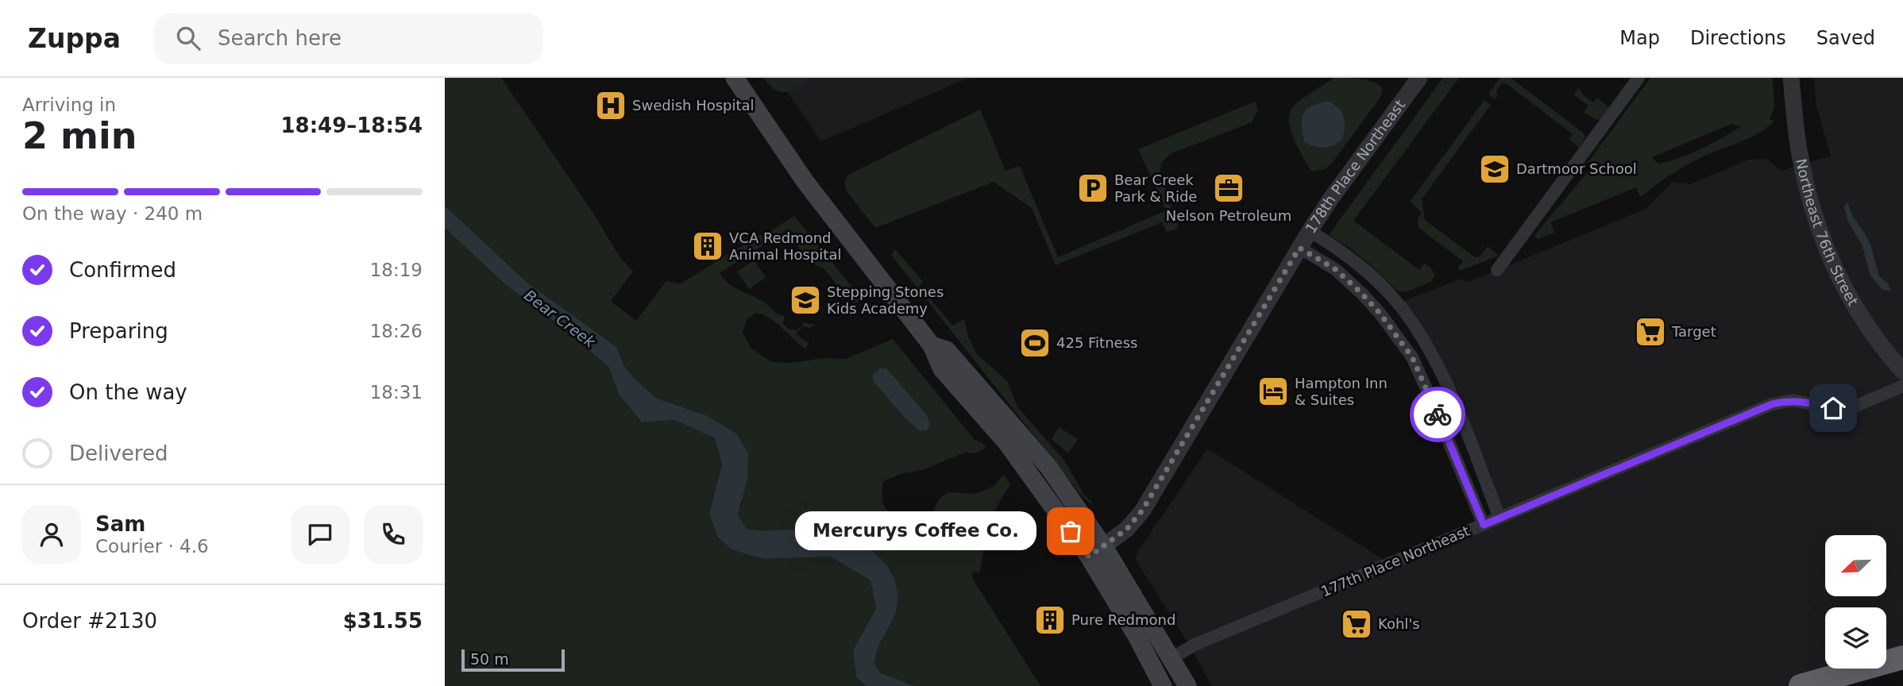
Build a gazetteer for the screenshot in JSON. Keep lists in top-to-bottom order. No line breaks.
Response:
{"streets":{"street":["178th Place Northeast","Northeast 76th Street","177th Place Northeast"]},"water":["Bear Creek"],"places":{"hospital":["Swedish Hospital"],"school or university":["Dartmoor School","Stepping Stones Kids Academy"],"parking":["Bear Creek Park & Ride"],"office":["Nelson Petroleum"],"building":["VCA Redmond Animal Hospital","Pure Redmond"],"supermarket":["Target","Kohl's"],"sports":["425 Fitness"],"hotel":["Hampton Inn & Suites"],"other":["Mercurys Coffee Co."]},"scale_bar":"50 m","north":"bottom left","page":{"header":"Zuppa","search":"Search here","nav":["Map","Directions","Saved"],"heading":["2 min","Arriving in","18:49–18:54"],"panel":["Sam","Courier · 4.6","Order #2130","$31.55"],"bar":"On the way · 240 m","list":[["Confirmed","18:19"],["Preparing","18:26"],["On the way","18:31"],"Delivered"],"bubble":"Mercurys Coffee Co.","scale":"50 m"}}
